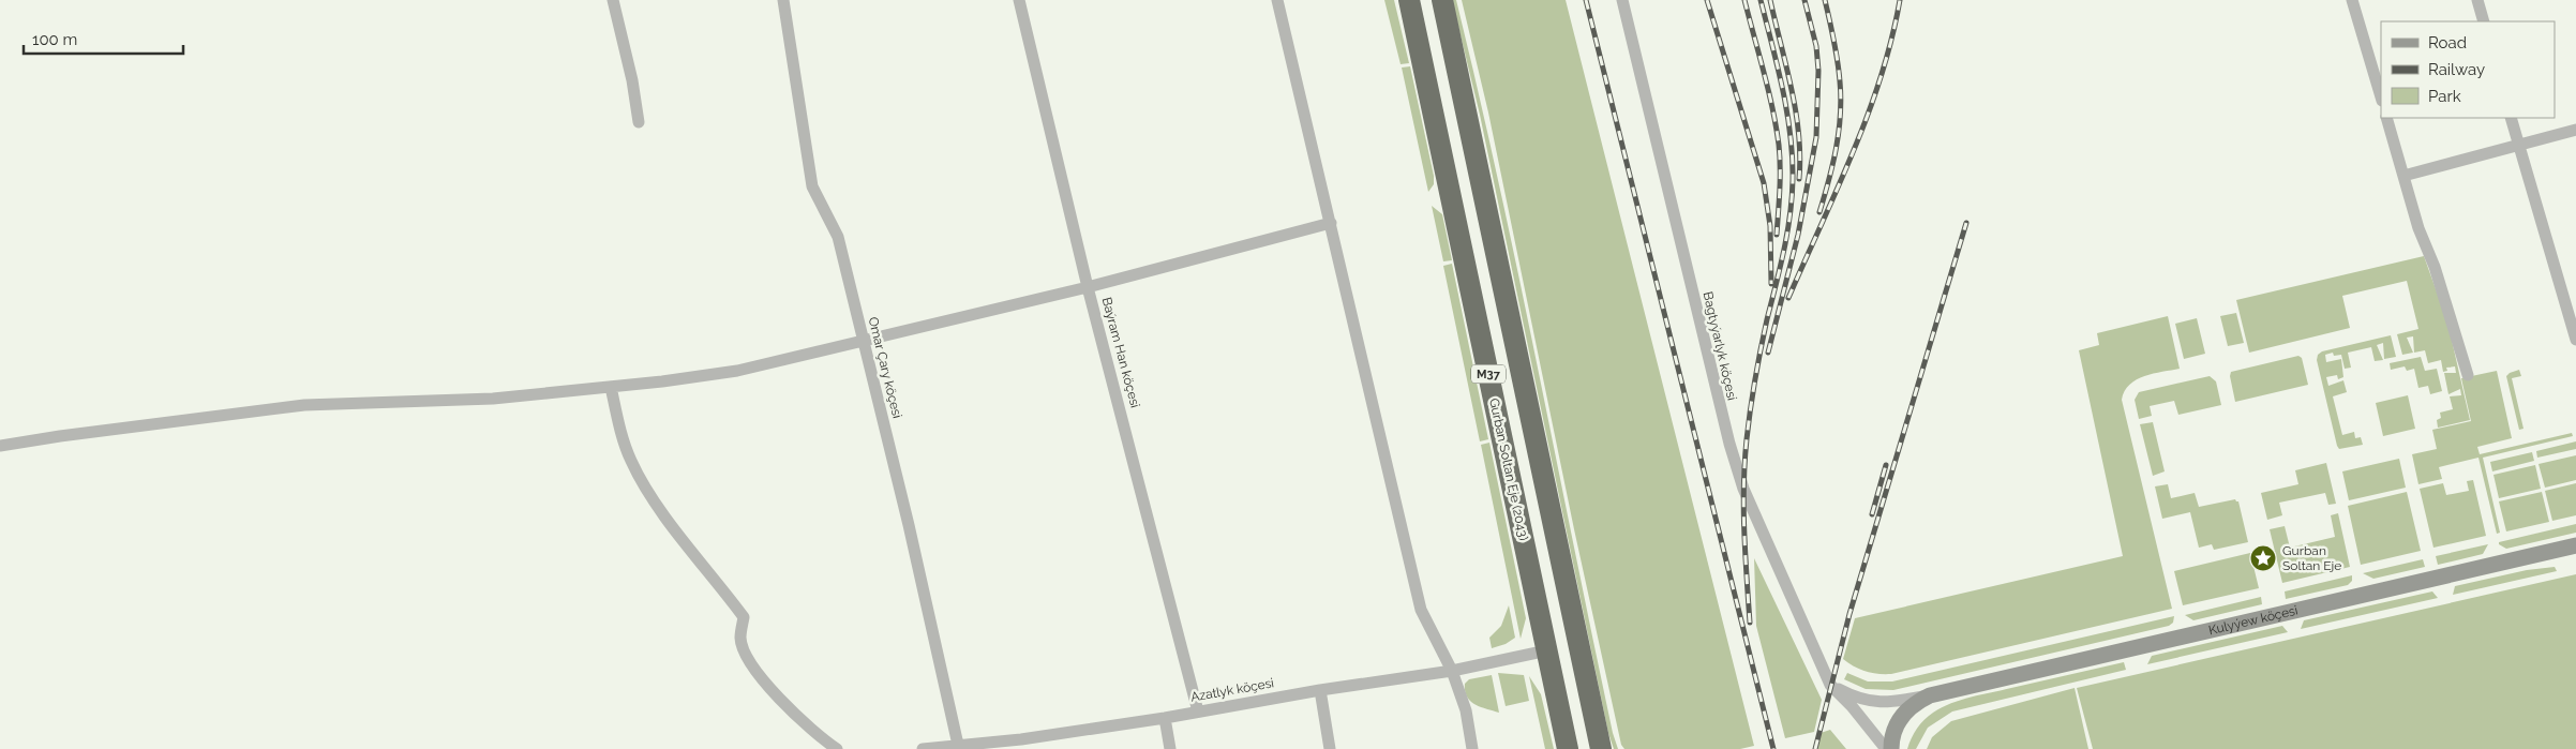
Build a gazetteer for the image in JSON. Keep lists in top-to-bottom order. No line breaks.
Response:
{"streets":{"highway":["M37","Gurban Soltan Eje (2043)"],"street":["Bagtyýarlyk köçesi","Baýram Han köçesi","Omar Çary köçesi","Kulyýew köçesi","Azatlyk köçesi"]},"crossings":[["Baýram Han köçesi","Azatlyk köçesi"],["Omar Çary köçesi","Azatlyk köçesi"],["Gurban Soltan Eje (2043)","Azatlyk köçesi"]],"places":{"place":["Gurban Soltan Eje"]},"legend":["Road","Railway","Park"],"scale_bar":"100 m"}
